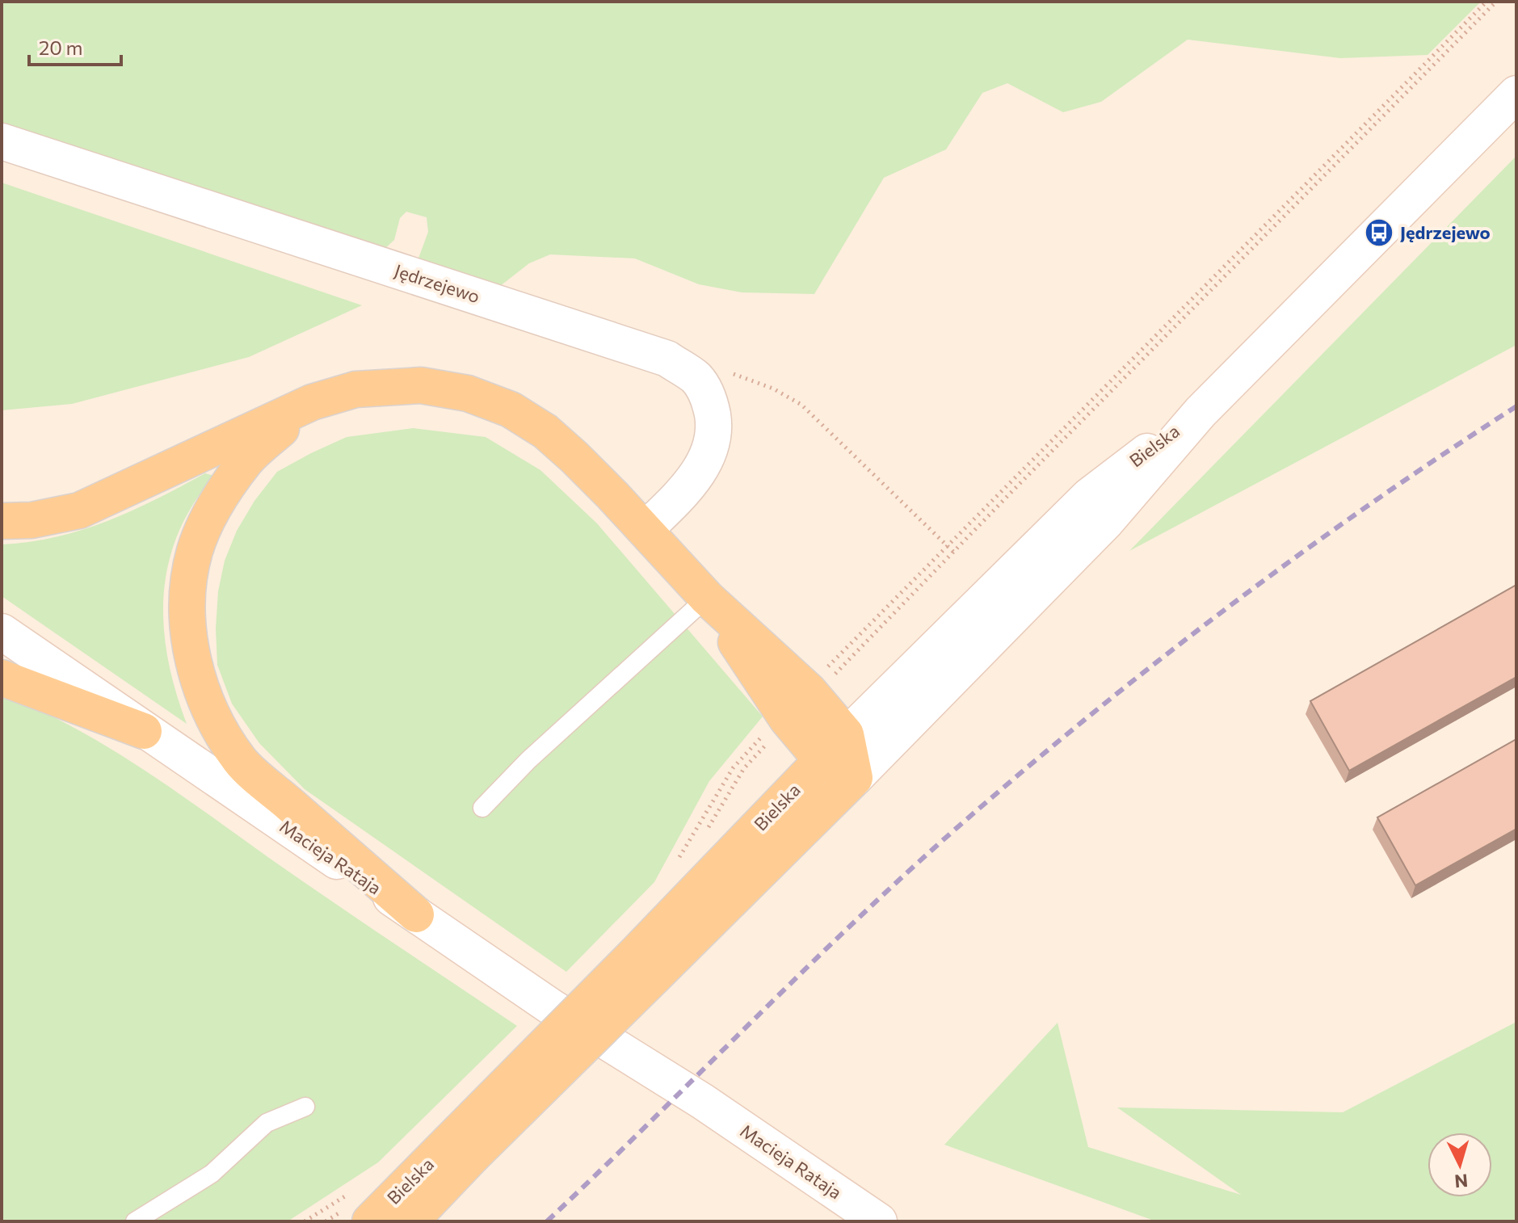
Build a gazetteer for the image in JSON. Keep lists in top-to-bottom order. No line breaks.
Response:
{"streets":{"main road":["Jędrzejewo","Bielska","Macieja Rataja"]},"places":{"bus stop":["Jędrzejewo"]},"scale_bar":"20 m","north":"bottom"}
